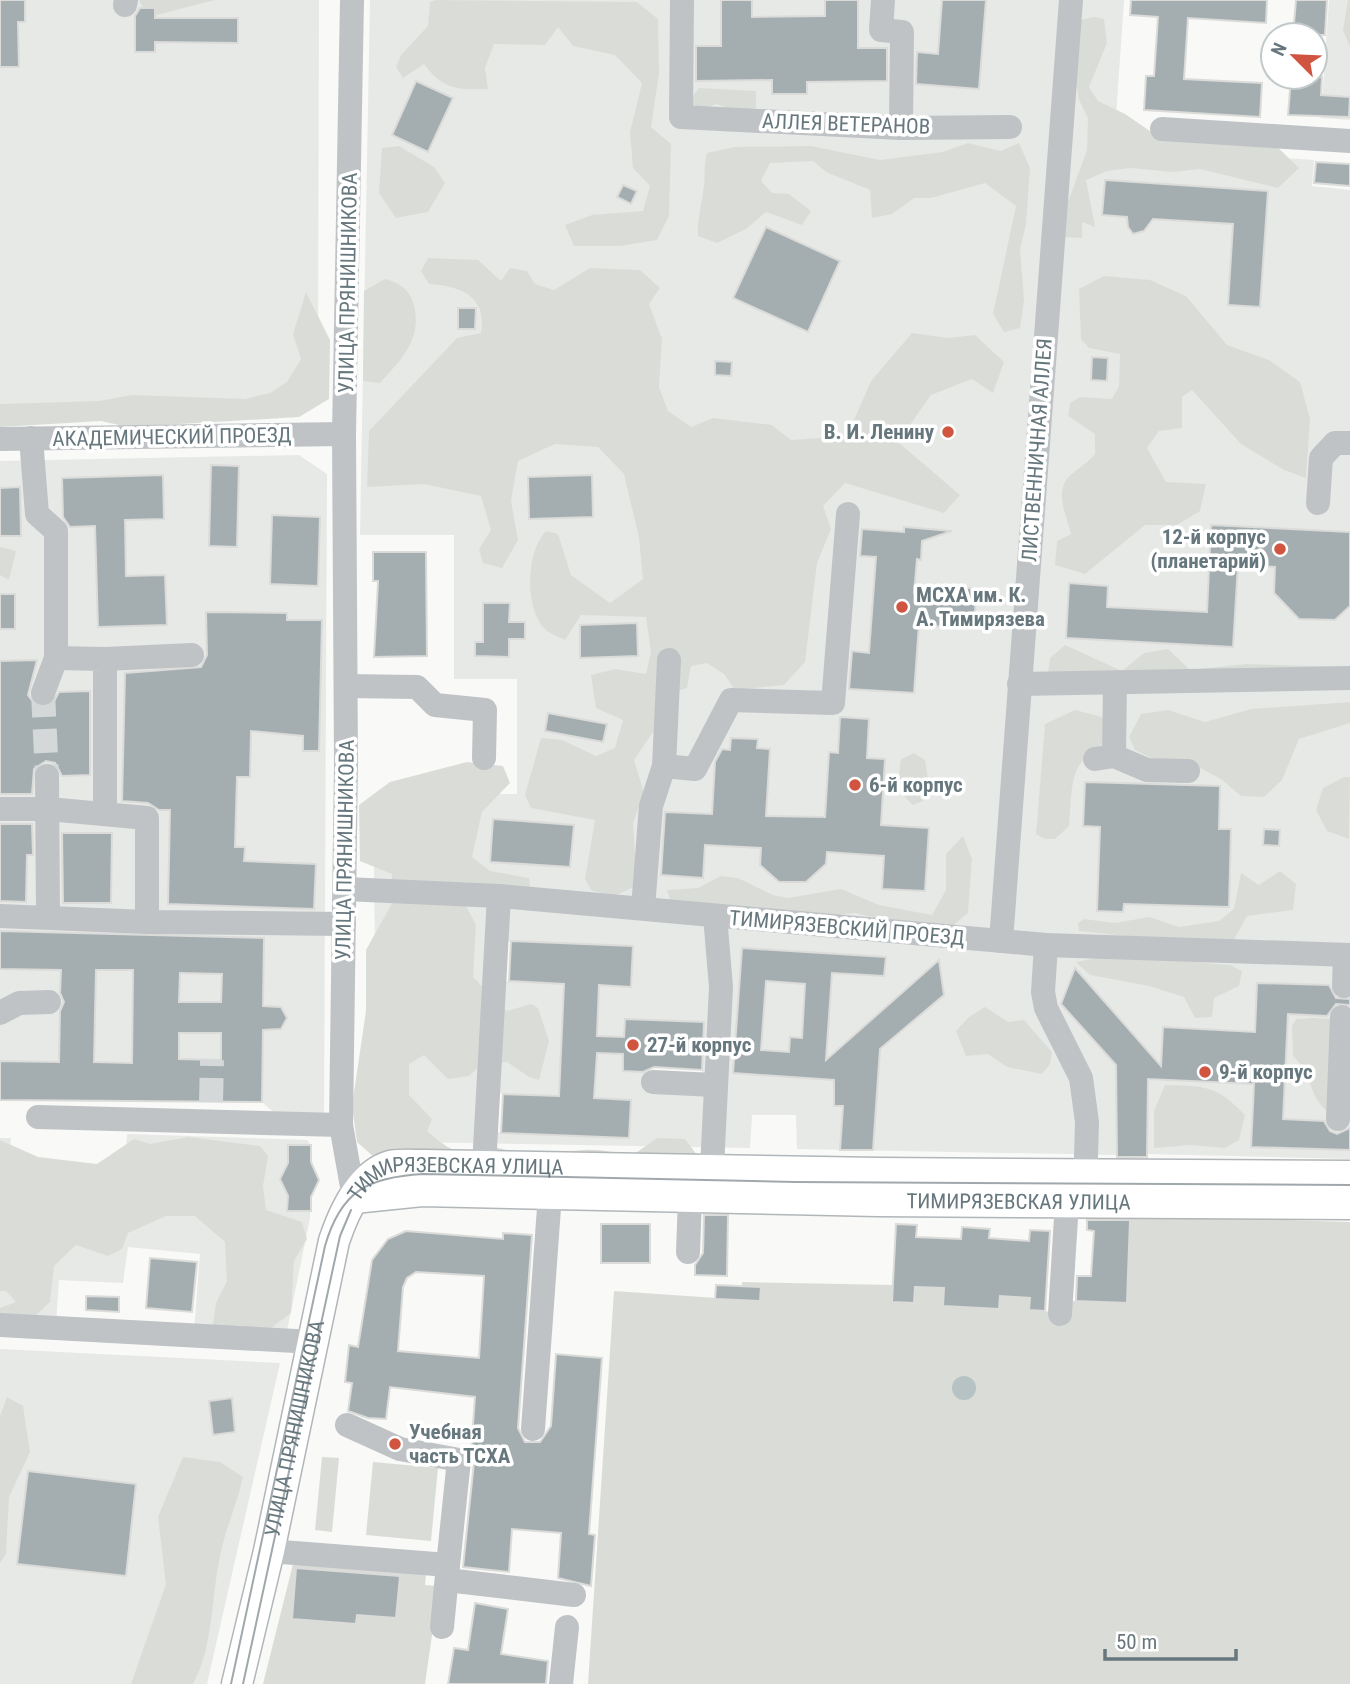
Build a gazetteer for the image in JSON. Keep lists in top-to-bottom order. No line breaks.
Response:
{"streets":{"main road":["УЛИЦА ПРЯНИШНИКОВА","ТИМИРЯЗЕВСКАЯ УЛИЦА"],"street":["АЛЛЕЯ ВЕТЕРАНОВ","АКАДЕМИЧЕСКИЙ ПРОЕЗД","ЛИСТВЕННИЧНАЯ АЛЛЕЯ","ТИМИРЯЗЕВСКИЙ ПРОЕЗД"]},"crossings":[["УЛИЦА ПРЯНИШНИКОВА","АКАДЕМИЧЕСКИЙ ПРОЕЗД"],["УЛИЦА ПРЯНИШНИКОВА","ТИМИРЯЗЕВСКИЙ ПРОЕЗД"],["УЛИЦА ПРЯНИШНИКОВА","ТИМИРЯЗЕВСКАЯ УЛИЦА"],["ЛИСТВЕННИЧНАЯ АЛЛЕЯ","ТИМИРЯЗЕВСКИЙ ПРОЕЗД"]],"places":["В. И. Ленину","12-й корпус (планетарий)","МСХА им. К. А. Тимирязева","6-й корпус","27-й корпус","9-й корпус","Учебная часть ТСХА"],"scale_bar":"50 m","north":"top left"}
